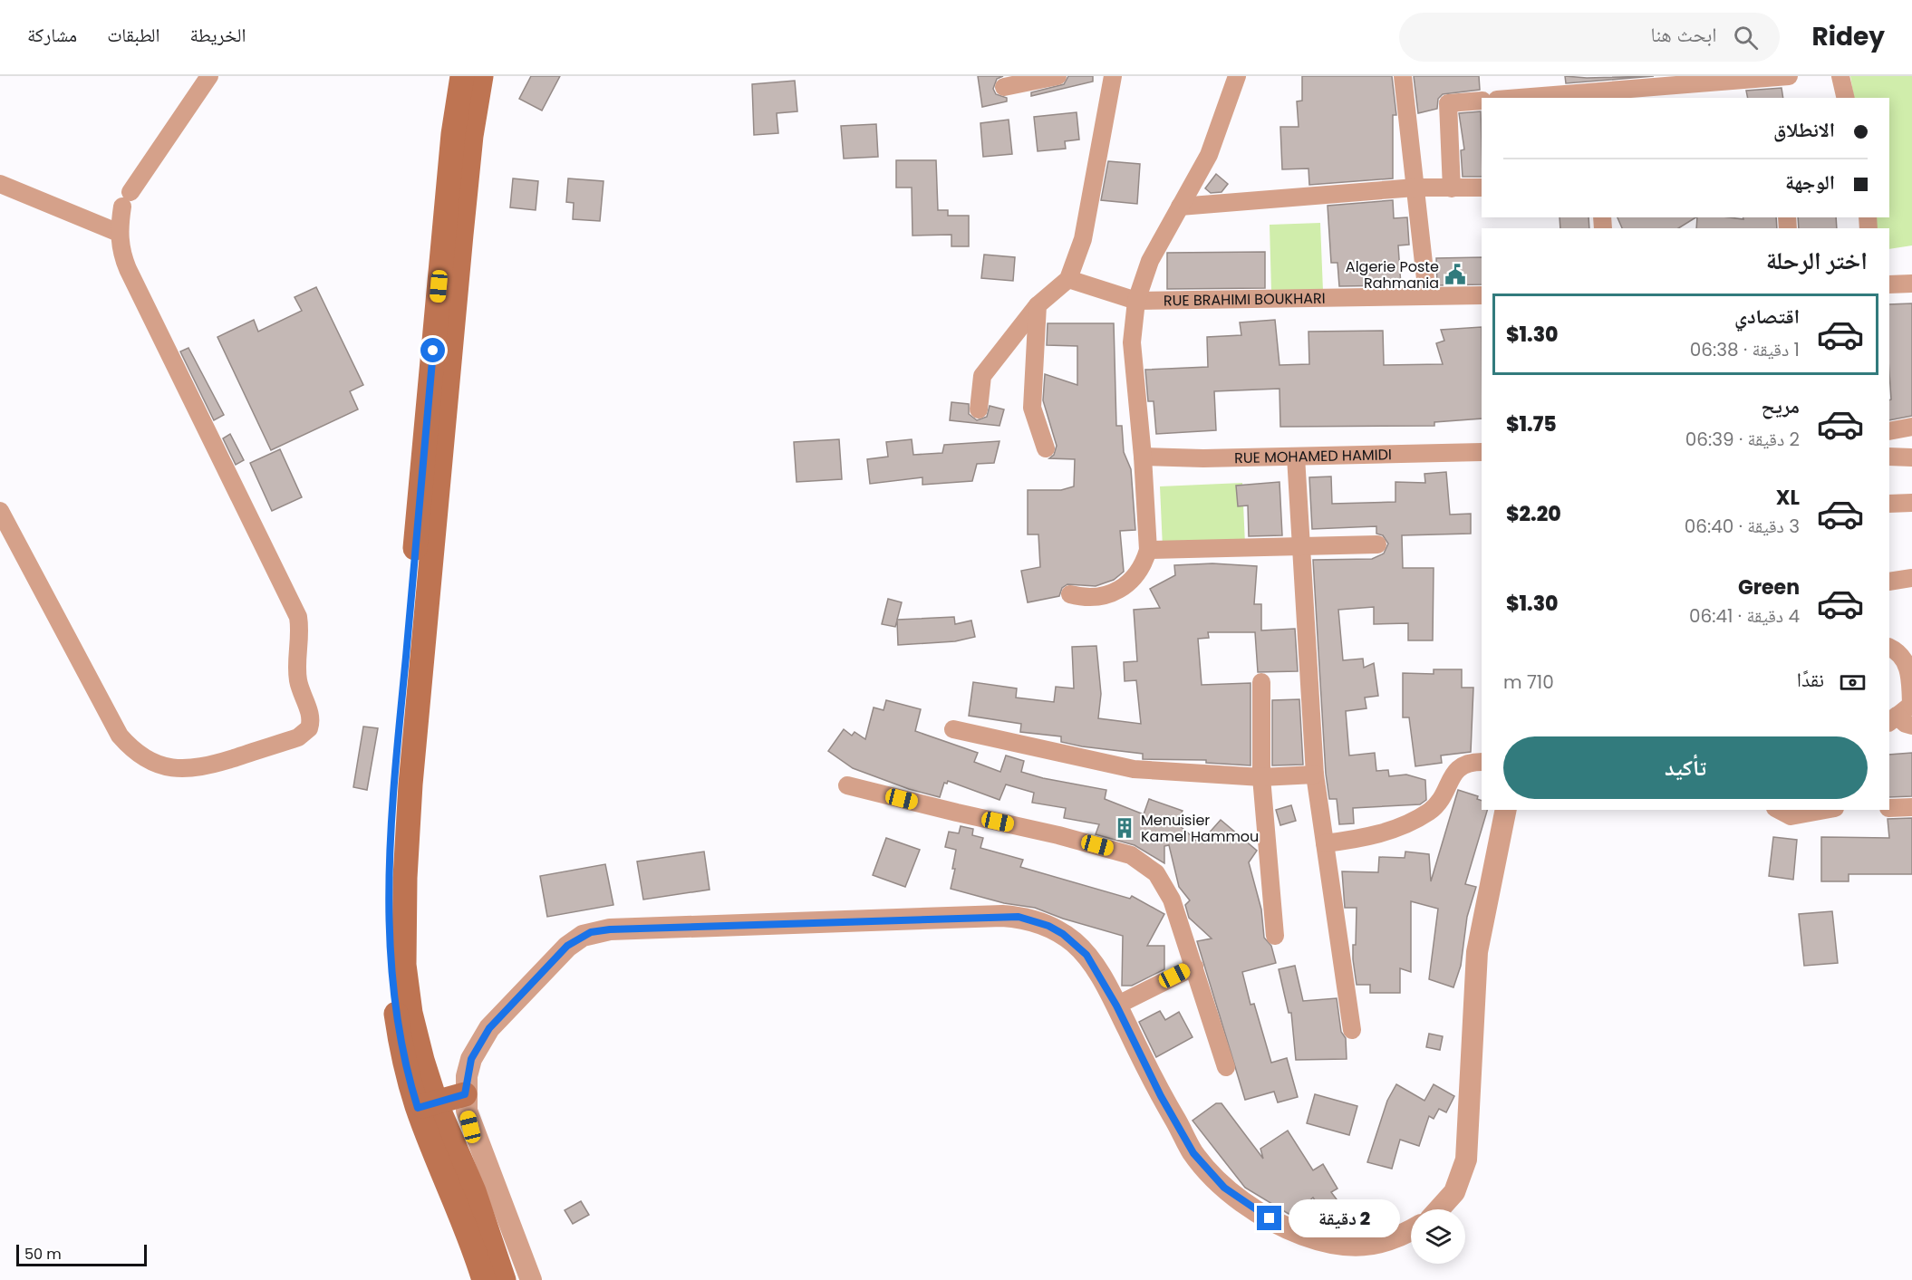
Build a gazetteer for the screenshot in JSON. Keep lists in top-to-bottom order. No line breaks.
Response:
{"streets":{"street":["RUE BRAHIMI BOUKHARI","RUE MOHAMED HAMIDI"]},"places":{"public building":["Algerie Poste Rahmania"],"building":["Menuisier Kamel Hammou"]},"scale_bar":"50 m","page":{"header":"Ridey","search":"ابحث هنا","nav":["الخريطة","الطبقات","مشاركة"],"banner":["الانطلاق","الوجهة"],"heading":"اختر الرحلة","list":[{"name":"اقتصادي","note":"1 دقيقة · 06:38","value":"$1.30"},{"name":"مريح","note":"2 دقيقة · 06:39","value":"$1.75"},{"name":"XL","note":"3 دقيقة · 06:40","value":"$2.20"},{"name":"Green","note":"4 دقيقة · 06:41","value":"$1.30"}],"pay":["نقدًا","710 m"],"buttons":"تأكيد","bubble":"2 دقيقة","scale":"50 m"}}
